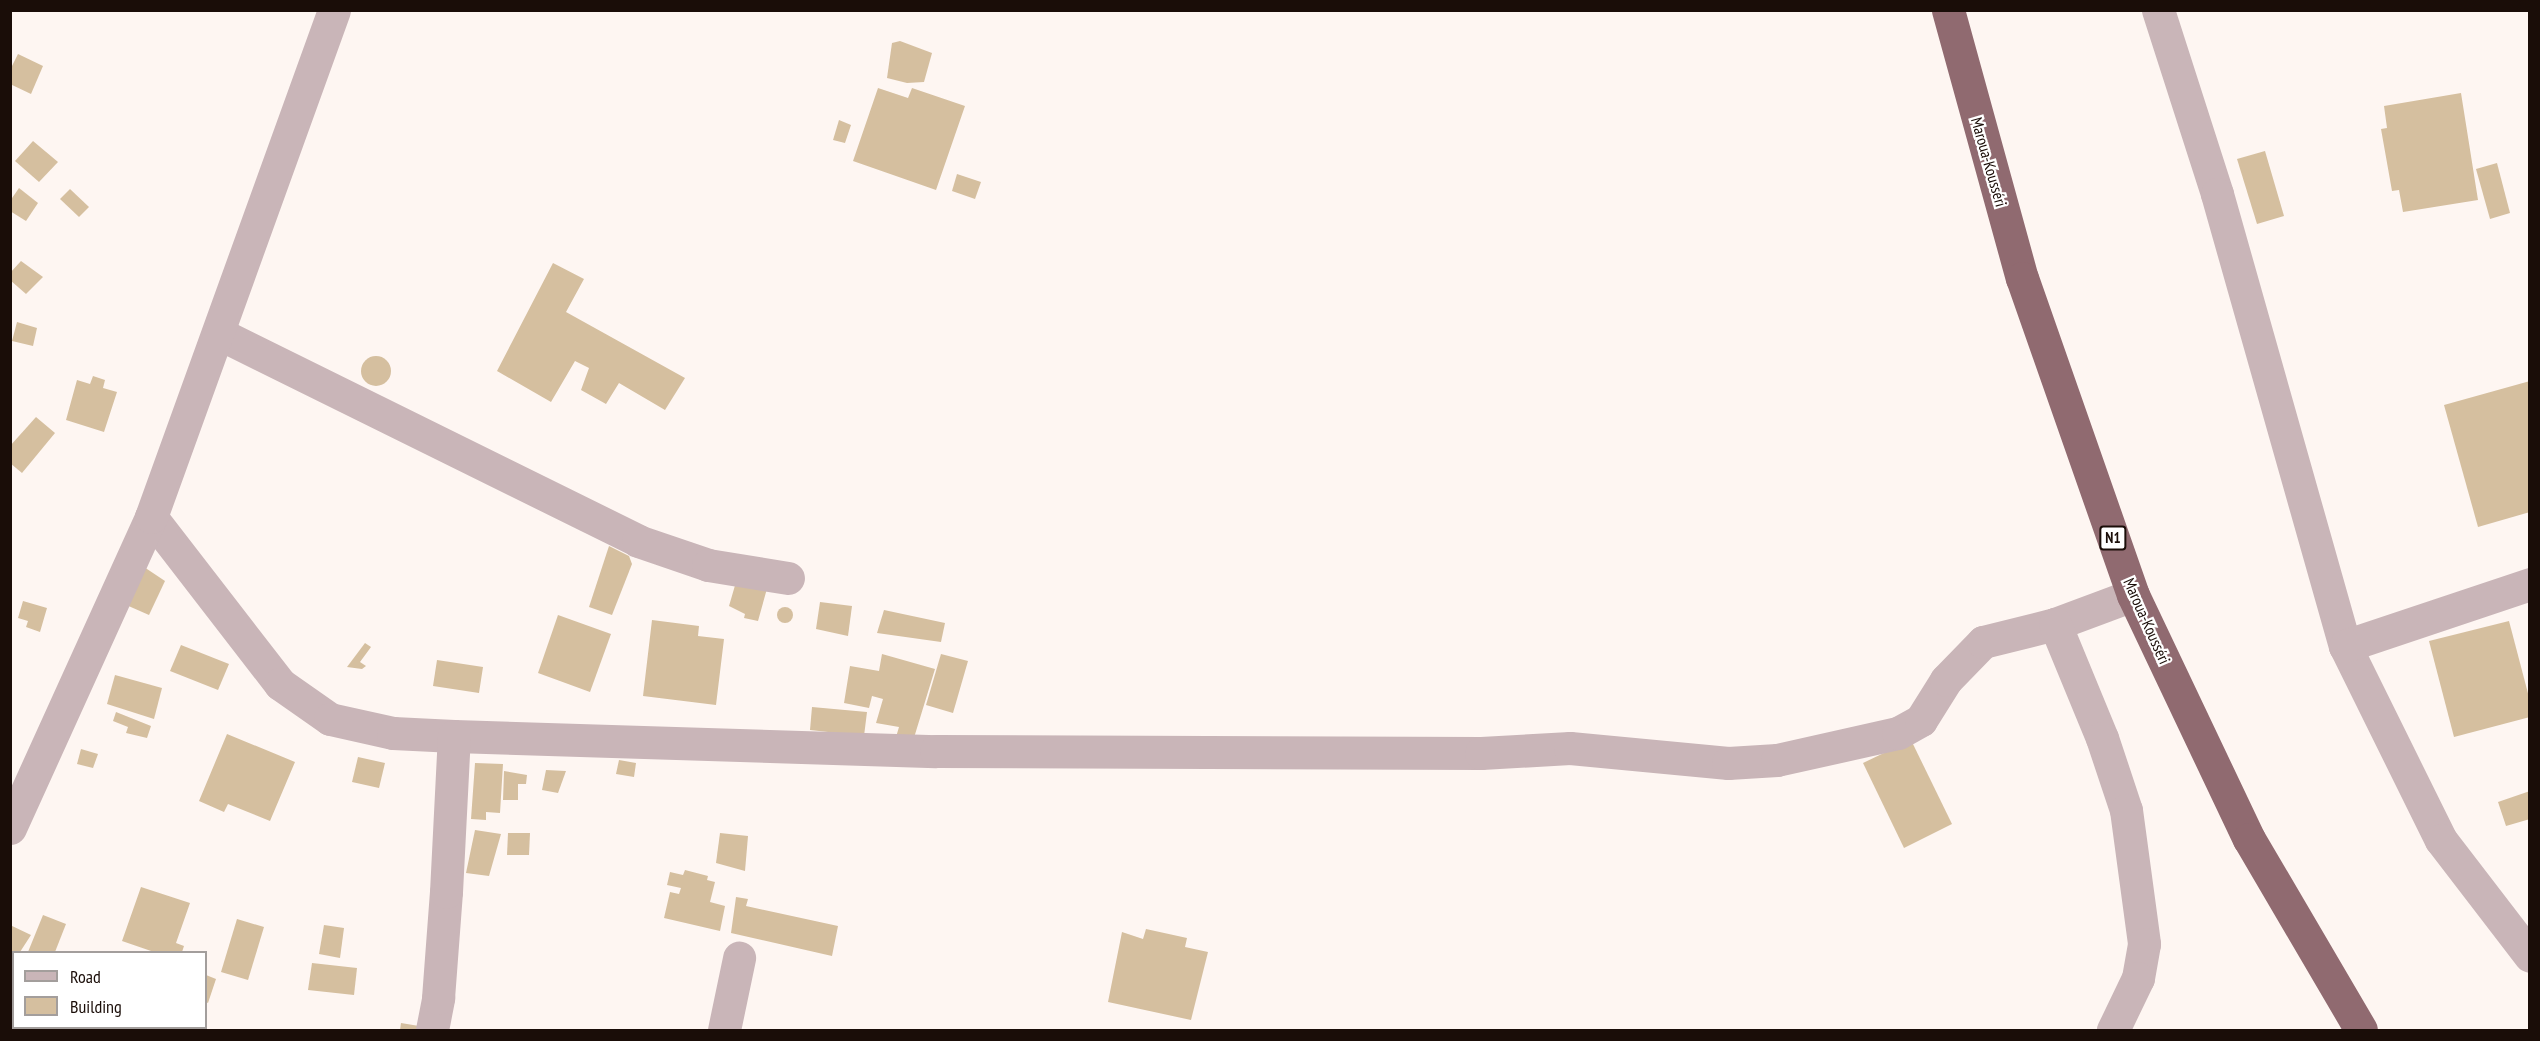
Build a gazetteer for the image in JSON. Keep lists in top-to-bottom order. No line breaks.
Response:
{"streets":{"highway":["Maroua-Kousséri","N1"]},"legend":["Road","Building"]}
